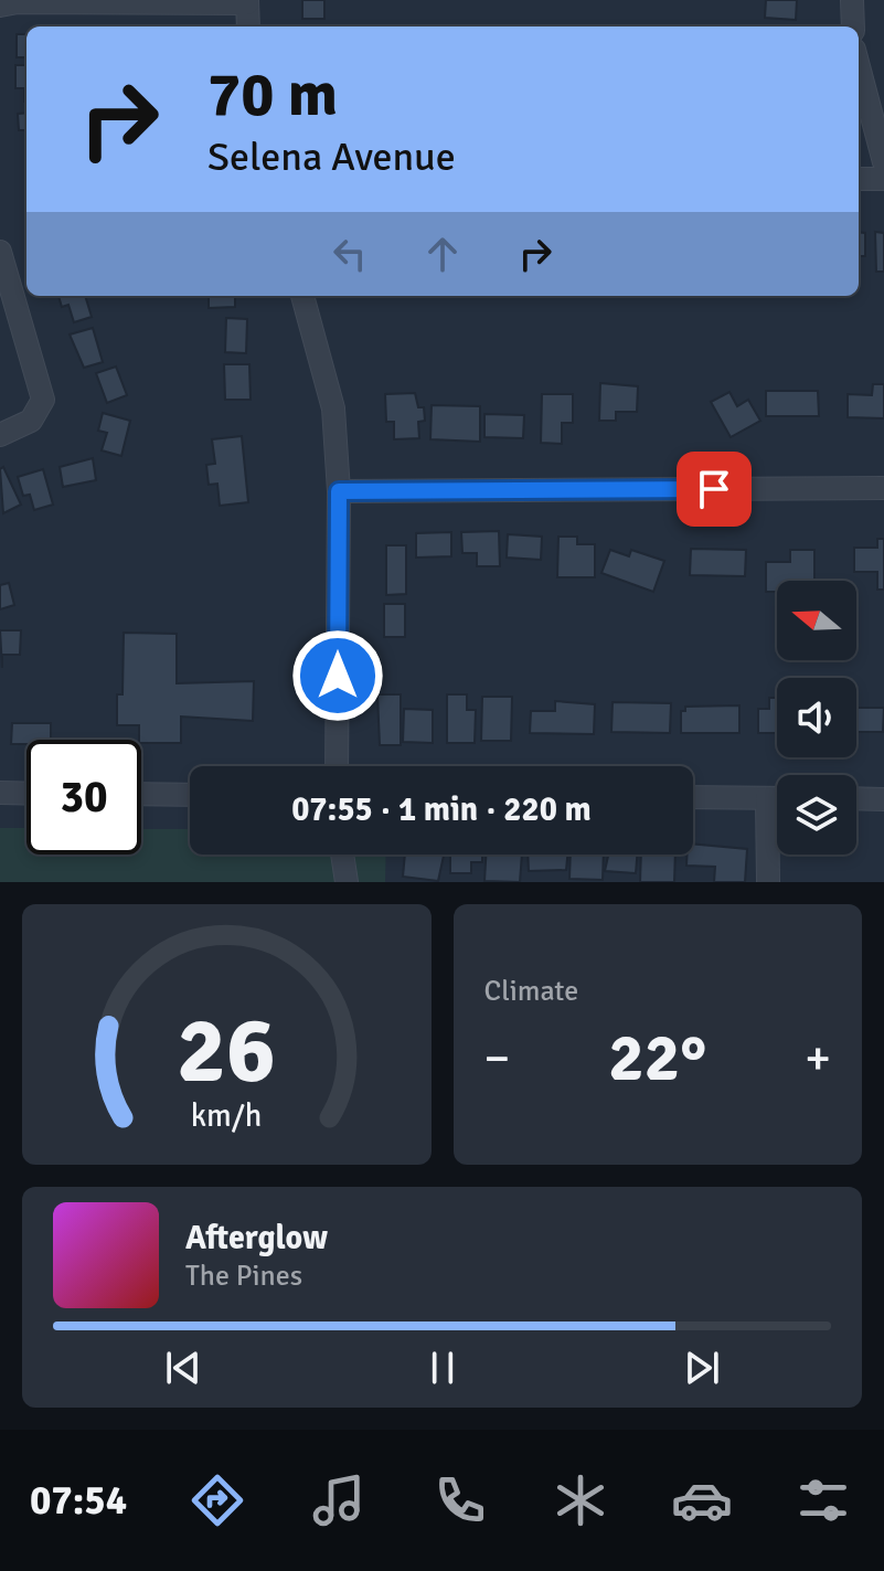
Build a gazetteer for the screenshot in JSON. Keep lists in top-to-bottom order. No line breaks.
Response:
{"north":"left","page":{"turn":["70 m","Selena Avenue"],"limit":"30","trip":"07:55 · 1 min · 220 m","tile":"Climate","heat":["−","22°","+"],"song":["Afterglow","The Pines"],"tabs":"07:54","gauge":["26","km/h"]}}
